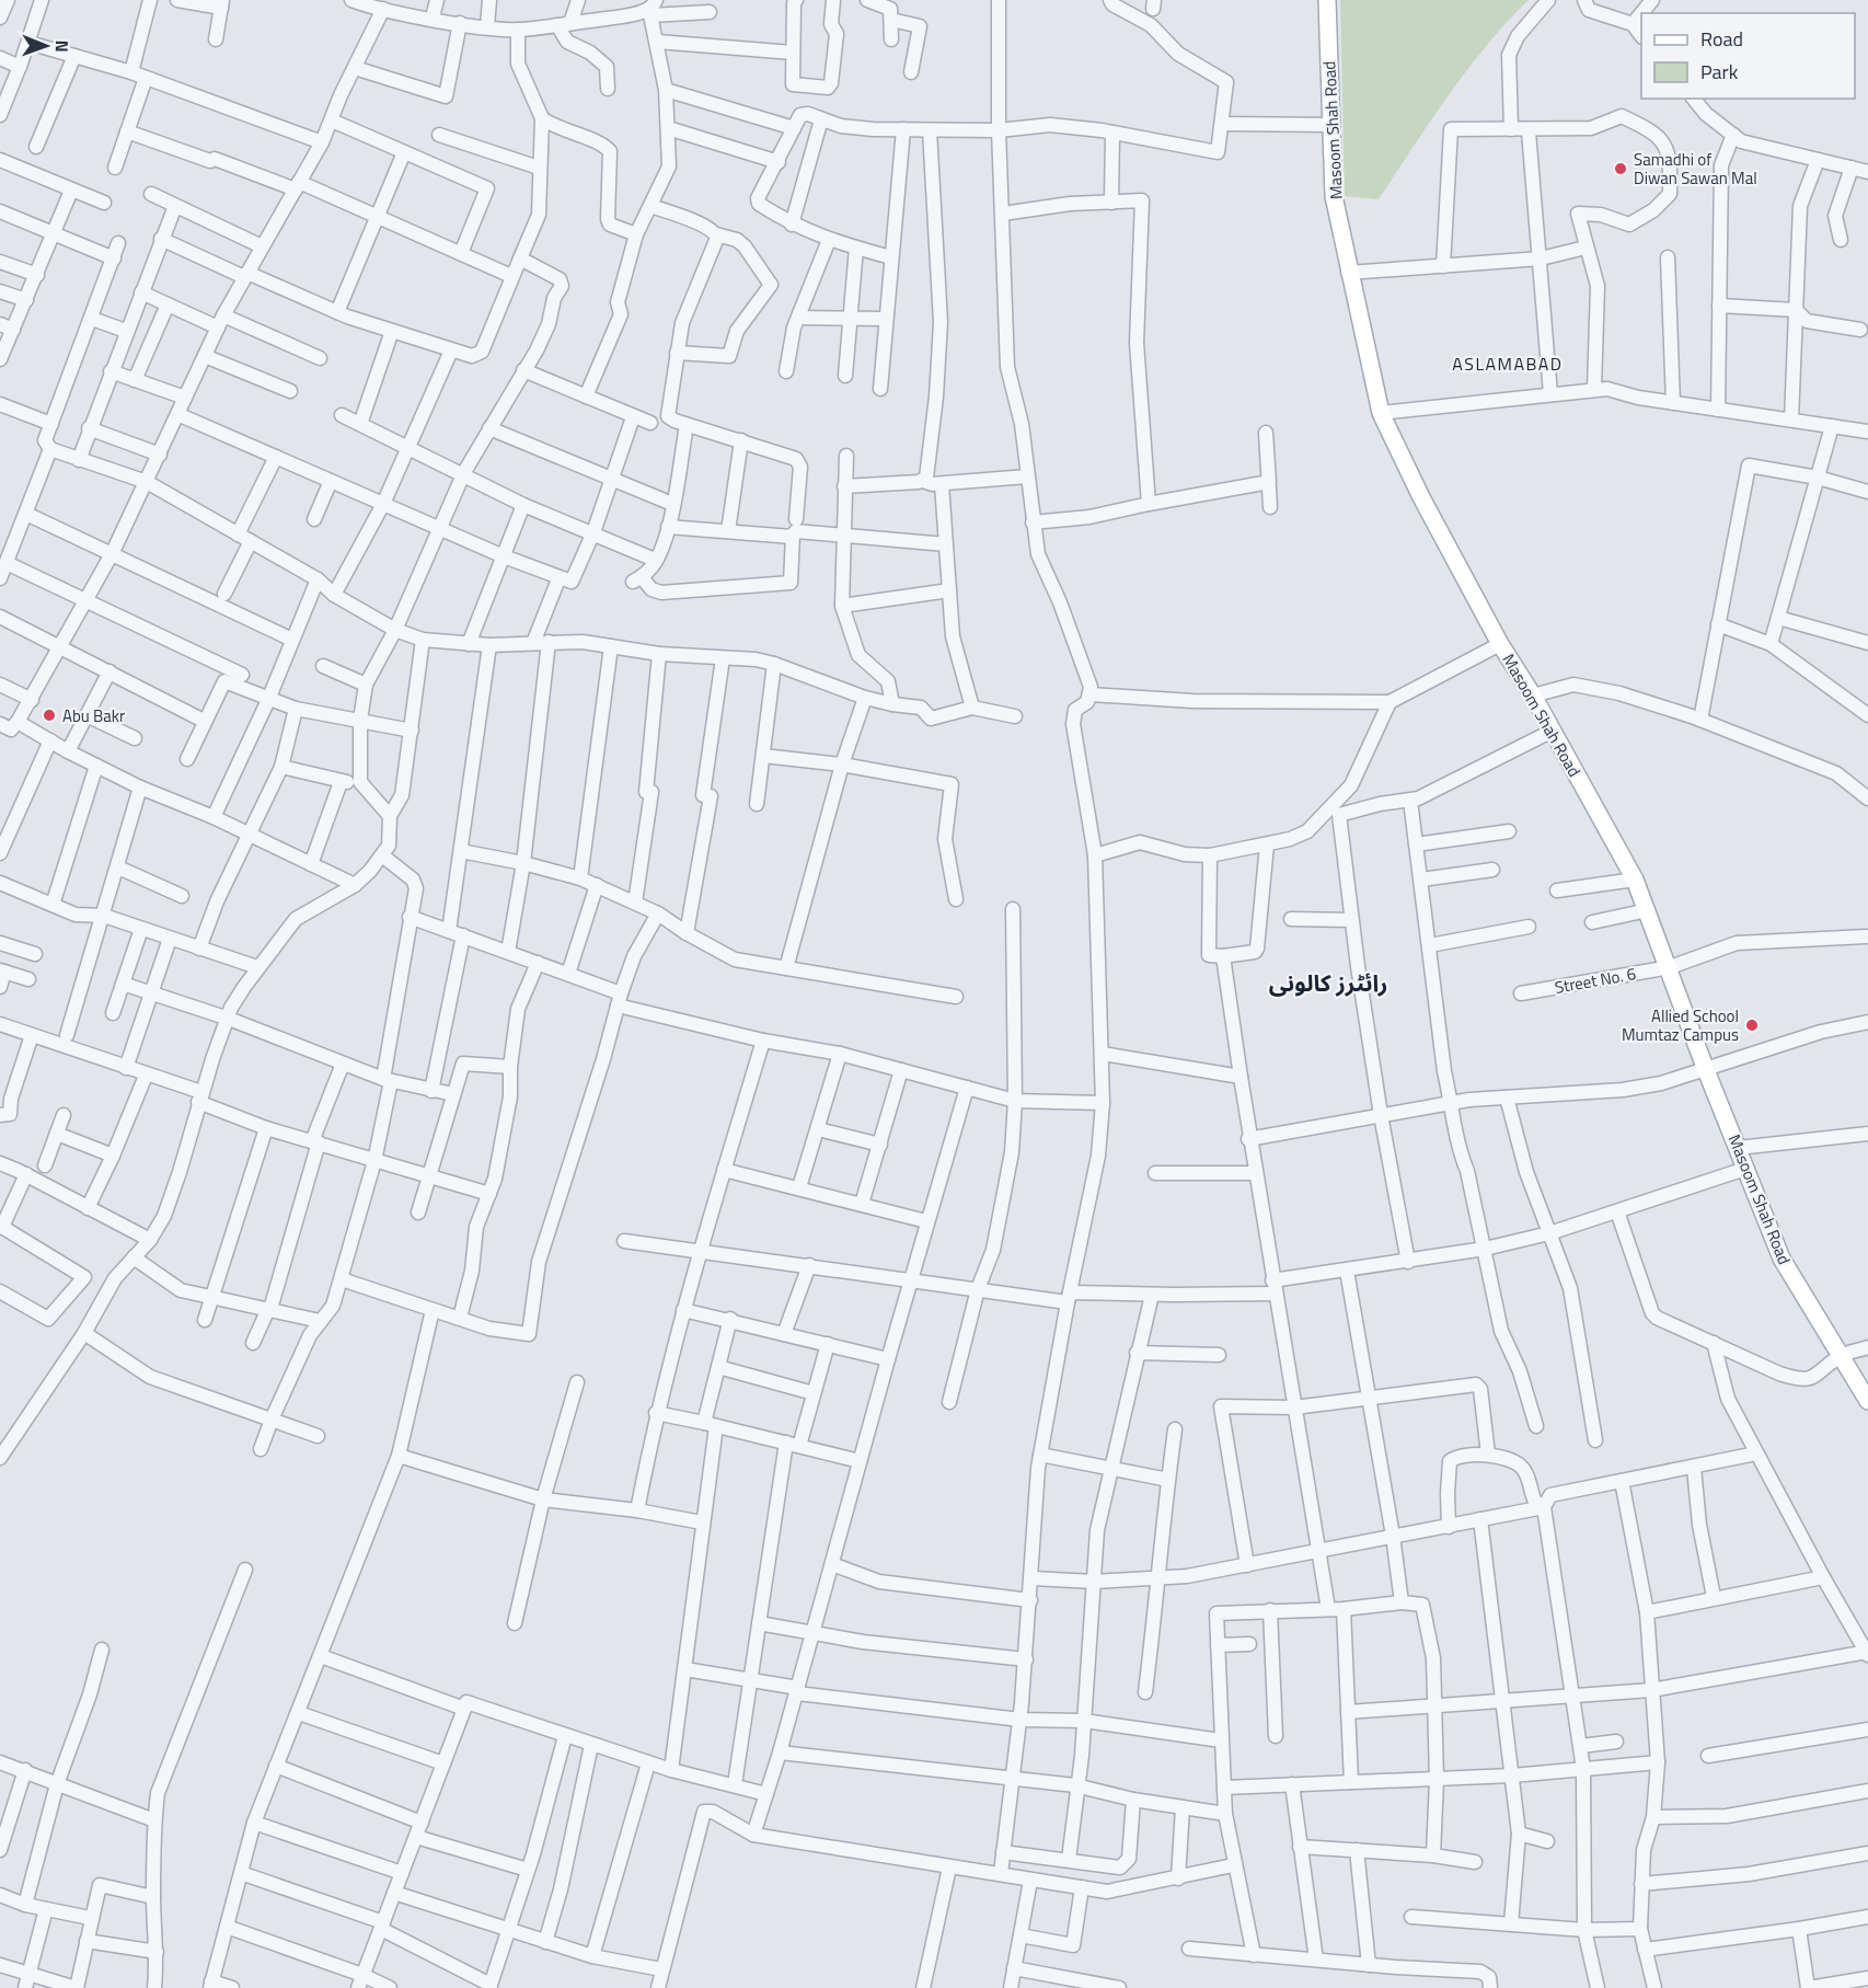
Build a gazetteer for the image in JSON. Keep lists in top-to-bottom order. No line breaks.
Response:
{"streets":{"main road":["Masoom Shah Road"],"street":["Street No. 6"]},"crossings":[["Masoom Shah Road","Street No. 6"]],"districts":["ASLAMABAD","رائٹرز کالونی"],"places":["Samadhi of Diwan Sawan Mal","Abu Bakr","Allied School Mumtaz Campus"],"legend":["Road","Park"],"north":"right"}
